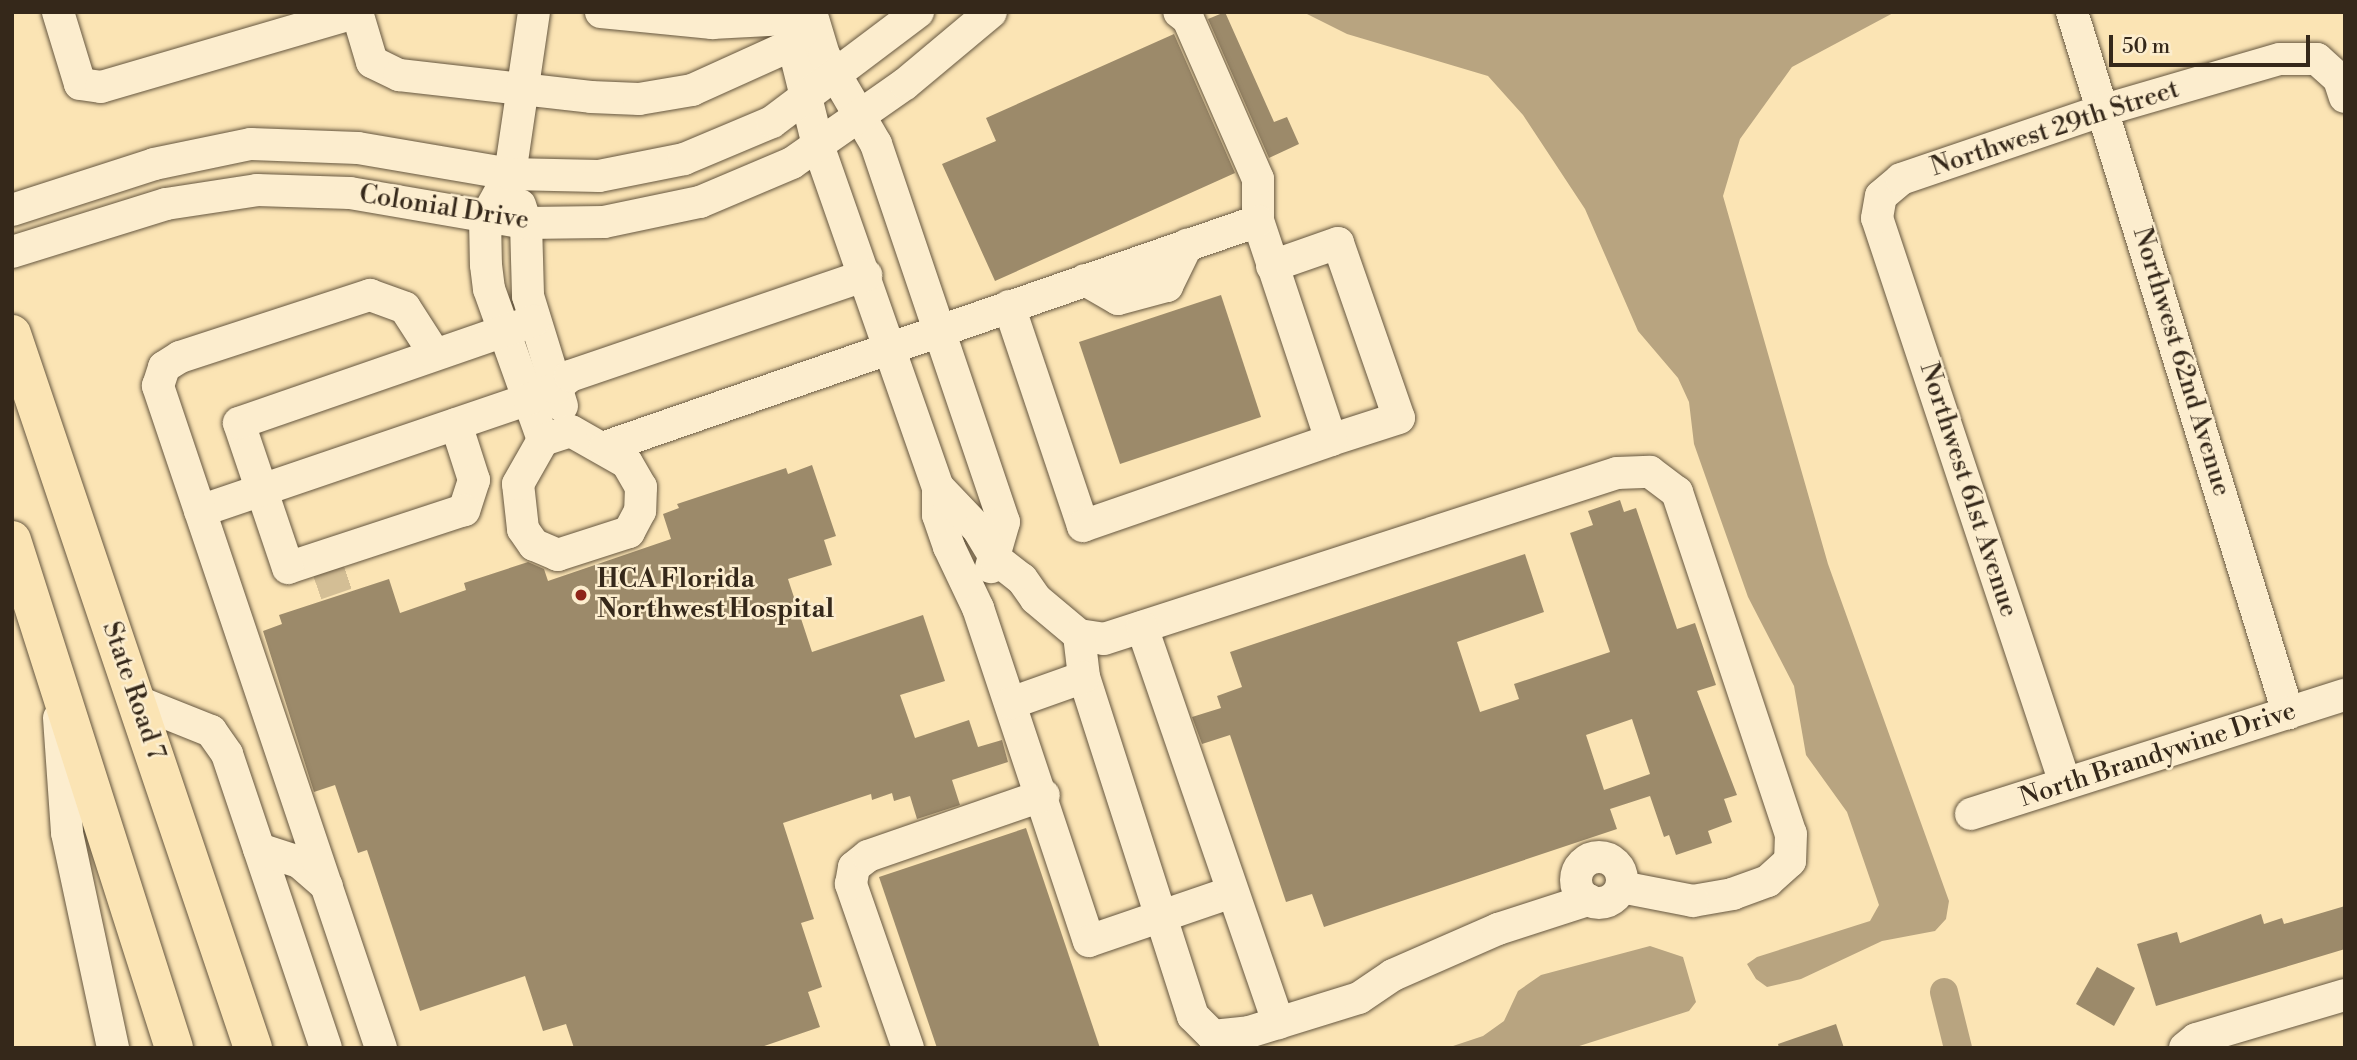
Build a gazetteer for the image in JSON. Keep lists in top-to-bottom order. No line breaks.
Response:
{"streets":{"main road":["State Road 7"],"street":["Northwest 29th Street","Colonial Drive","Northwest 62nd Avenue","Northwest 61st Avenue","North Brandywine Drive"]},"crossings":[["Northwest 29th Street","Northwest 62nd Avenue"],["Northwest 29th Street","Northwest 61st Avenue"],["Northwest 62nd Avenue","North Brandywine Drive"],["Northwest 61st Avenue","North Brandywine Drive"]],"places":["HCA Florida Northwest Hospital"],"scale_bar":"50 m"}
